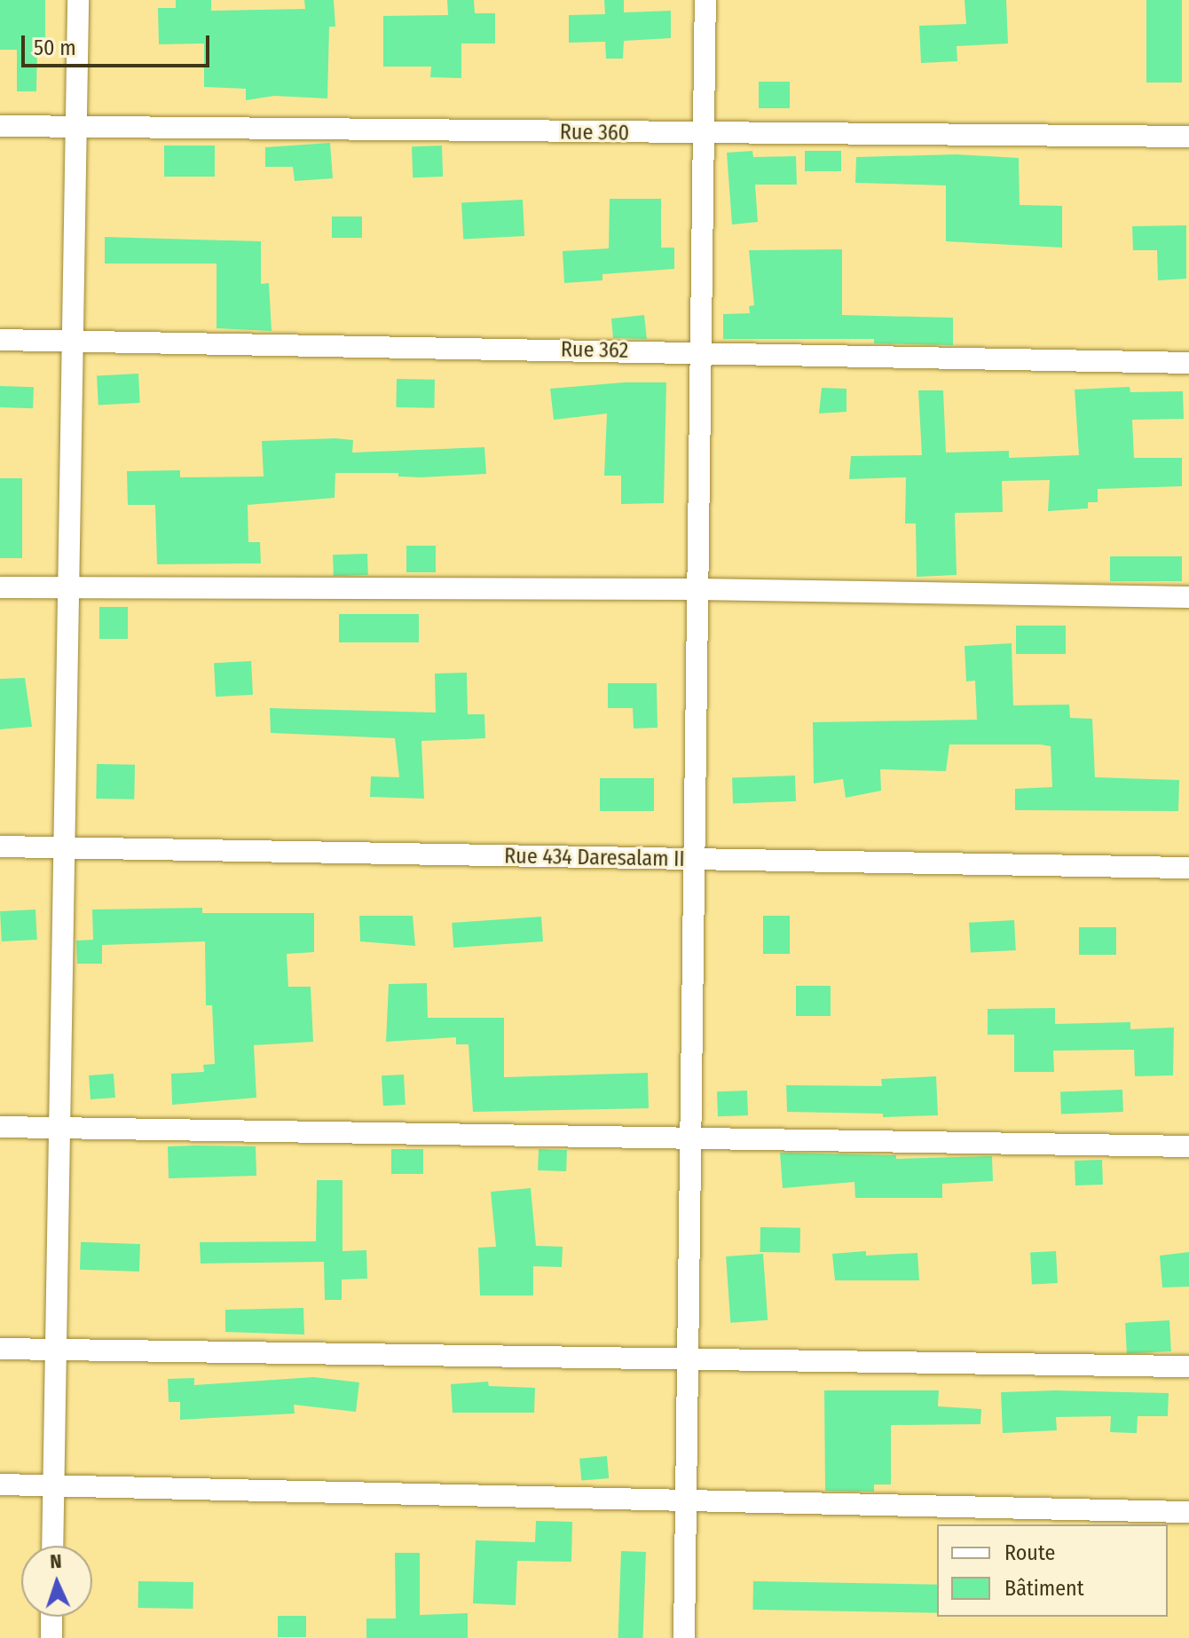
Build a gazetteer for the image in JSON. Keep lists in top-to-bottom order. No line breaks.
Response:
{"streets":{"street":["Rue 360","Rue 362","Rue 434 Daresalam II"]},"legend":["Route","Bâtiment"],"scale_bar":"50 m","north":"top"}
